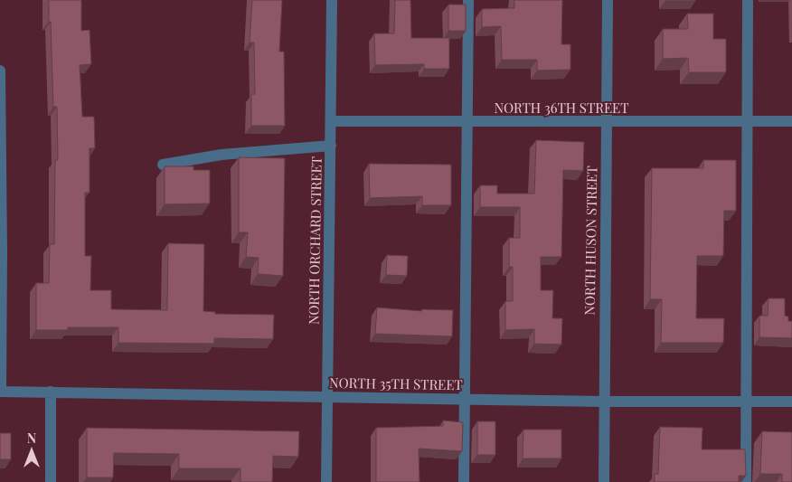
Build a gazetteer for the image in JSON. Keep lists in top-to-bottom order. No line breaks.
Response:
{"streets":{"street":["NORTH 36TH STREET","NORTH ORCHARD STREET","NORTH HUSON STREET","NORTH 35TH STREET"]},"crossings":[["NORTH 36TH STREET","NORTH ORCHARD STREET"],["NORTH 36TH STREET","NORTH HUSON STREET"],["NORTH ORCHARD STREET","NORTH 35TH STREET"],["NORTH HUSON STREET","NORTH 35TH STREET"]],"north":"top"}
